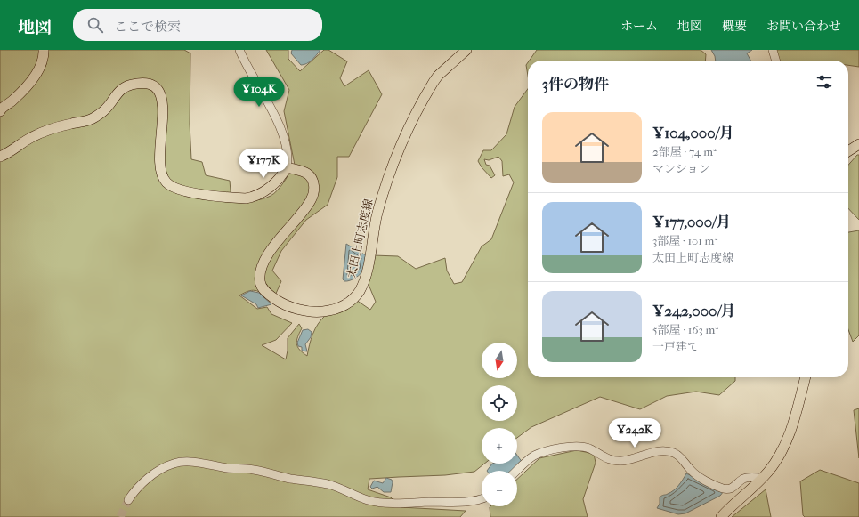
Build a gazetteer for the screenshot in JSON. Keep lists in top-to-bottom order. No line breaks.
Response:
{"streets":{"main road":["太田上町志度線"]},"north":"bottom","page":{"header":"地図","search":"ここで検索","nav":["ホーム","地図","概要","お問い合わせ"],"heading":"3件の物件","price":["¥104K","¥177K","¥242K"],"list":[{"name":"¥104,000/月","note":"2部屋 · 74 m² · マンション"},{"name":"¥177,000/月","note":"3部屋 · 101 m² · 太田上町志度線"},{"name":"¥242,000/月","note":"5部屋 · 163 m² · 一戸建て"}],"map_buttons":["+","−"]}}
